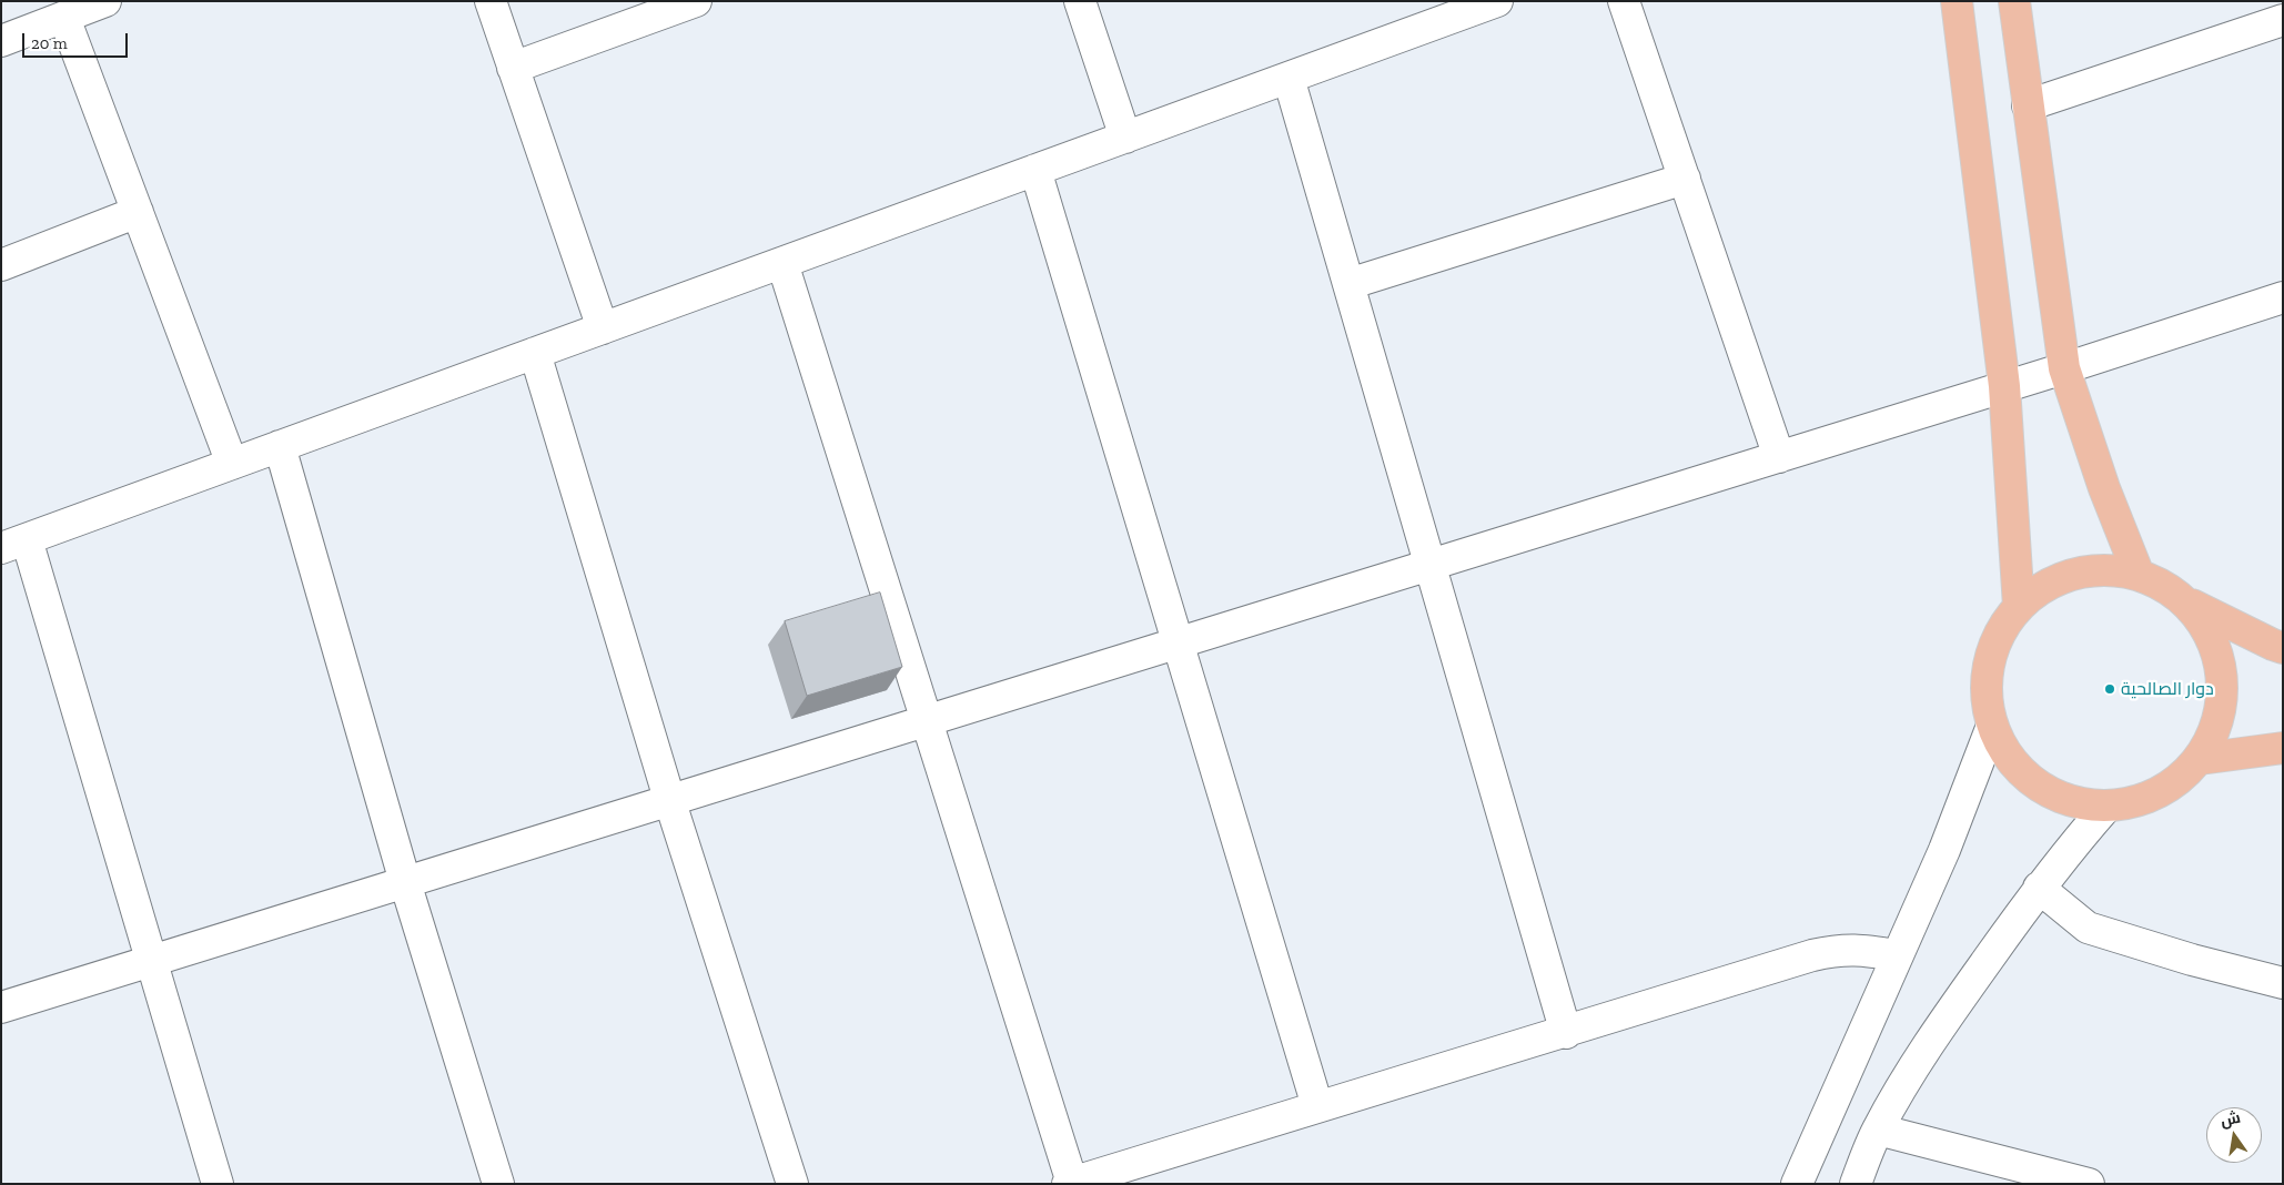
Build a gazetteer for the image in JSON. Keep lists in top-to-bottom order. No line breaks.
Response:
{"places":["دوار الصالحية"],"scale_bar":"20 m","north":"top"}
